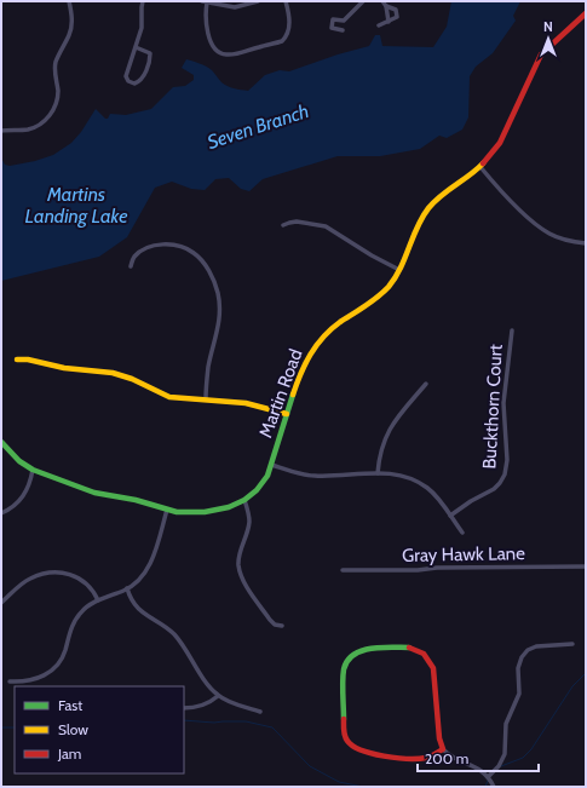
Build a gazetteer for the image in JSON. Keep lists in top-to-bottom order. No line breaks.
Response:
{"streets":{"street":["Martin Road","Buckthorn Court","Gray Hawk Lane"]},"water":["Seven Branch","Martins Landing Lake"],"legend":["Fast","Slow","Jam"],"scale_bar":"200 m","north":"top"}
